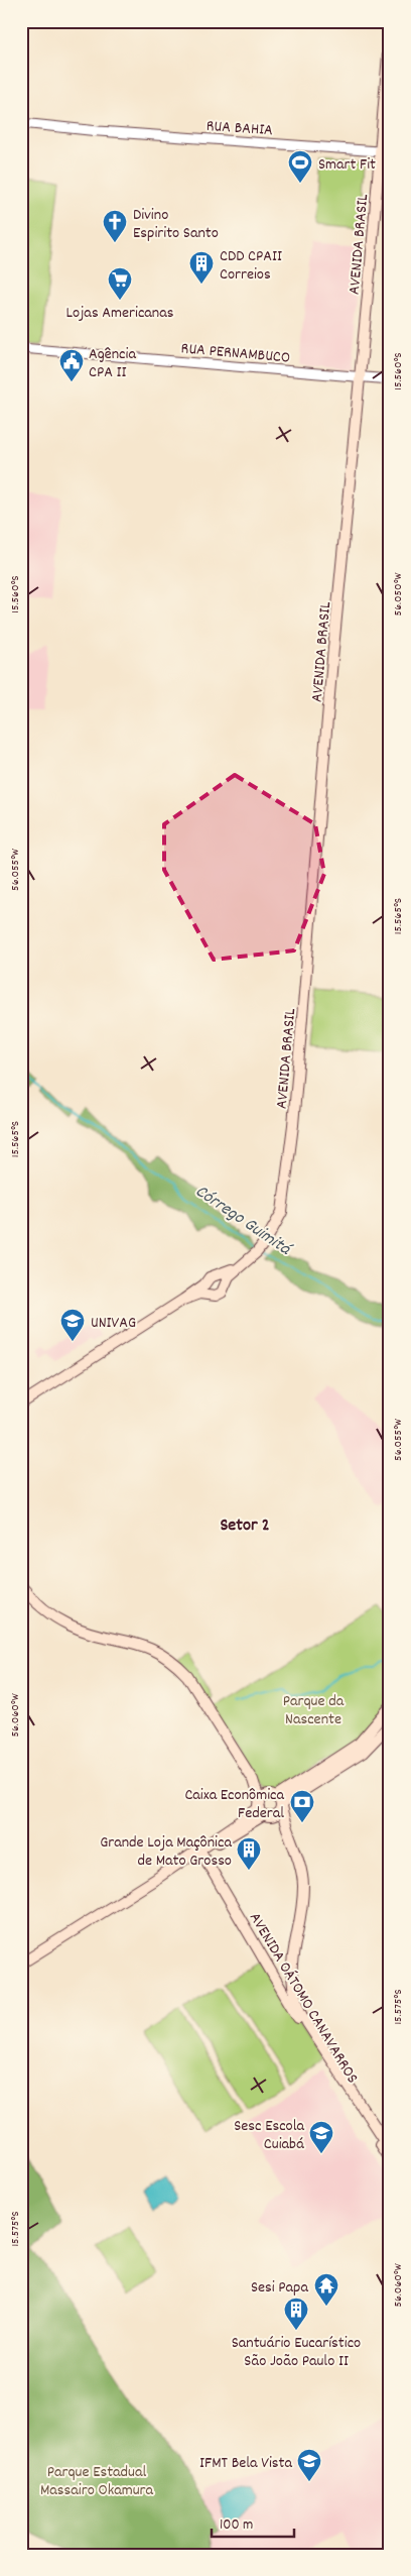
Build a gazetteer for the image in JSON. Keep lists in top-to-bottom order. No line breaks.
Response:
{"streets":{"main road":["AVENIDA BRASIL","AVENIDA OÁTOMO CANAVARROS"],"street":["RUA BAHIA","RUA PERNAMBUCO"]},"crossings":[["RUA BAHIA","AVENIDA BRASIL"],["AVENIDA BRASIL","RUA PERNAMBUCO"]],"districts":["Setor 2"],"water":["Córrego Guimitá"],"parks":["Parque da Nascente","Parque Estadual Massairo Okamura"],"places":{"sports":["Smart Fit"],"church":["Divino Espirito Santo"],"building":["CDD CPAII Correios","Grande Loja Maçônica de Mato Grosso","Santuário Eucarístico São João Paulo II"],"supermarket":["Lojas Americanas"],"public building":["Agência CPA II"],"school or university":["UNIVAG","Sesc Escola Cuiabá","IFMT Bela Vista"],"bank":["Caixa Econômica Federal"],"temple":["Sesi Papa"]},"scale_bar":"100 m","coordinates":["15.560°S","56.050°W","56.055°W","15.565°S","56.060°W","15.575°S"]}
